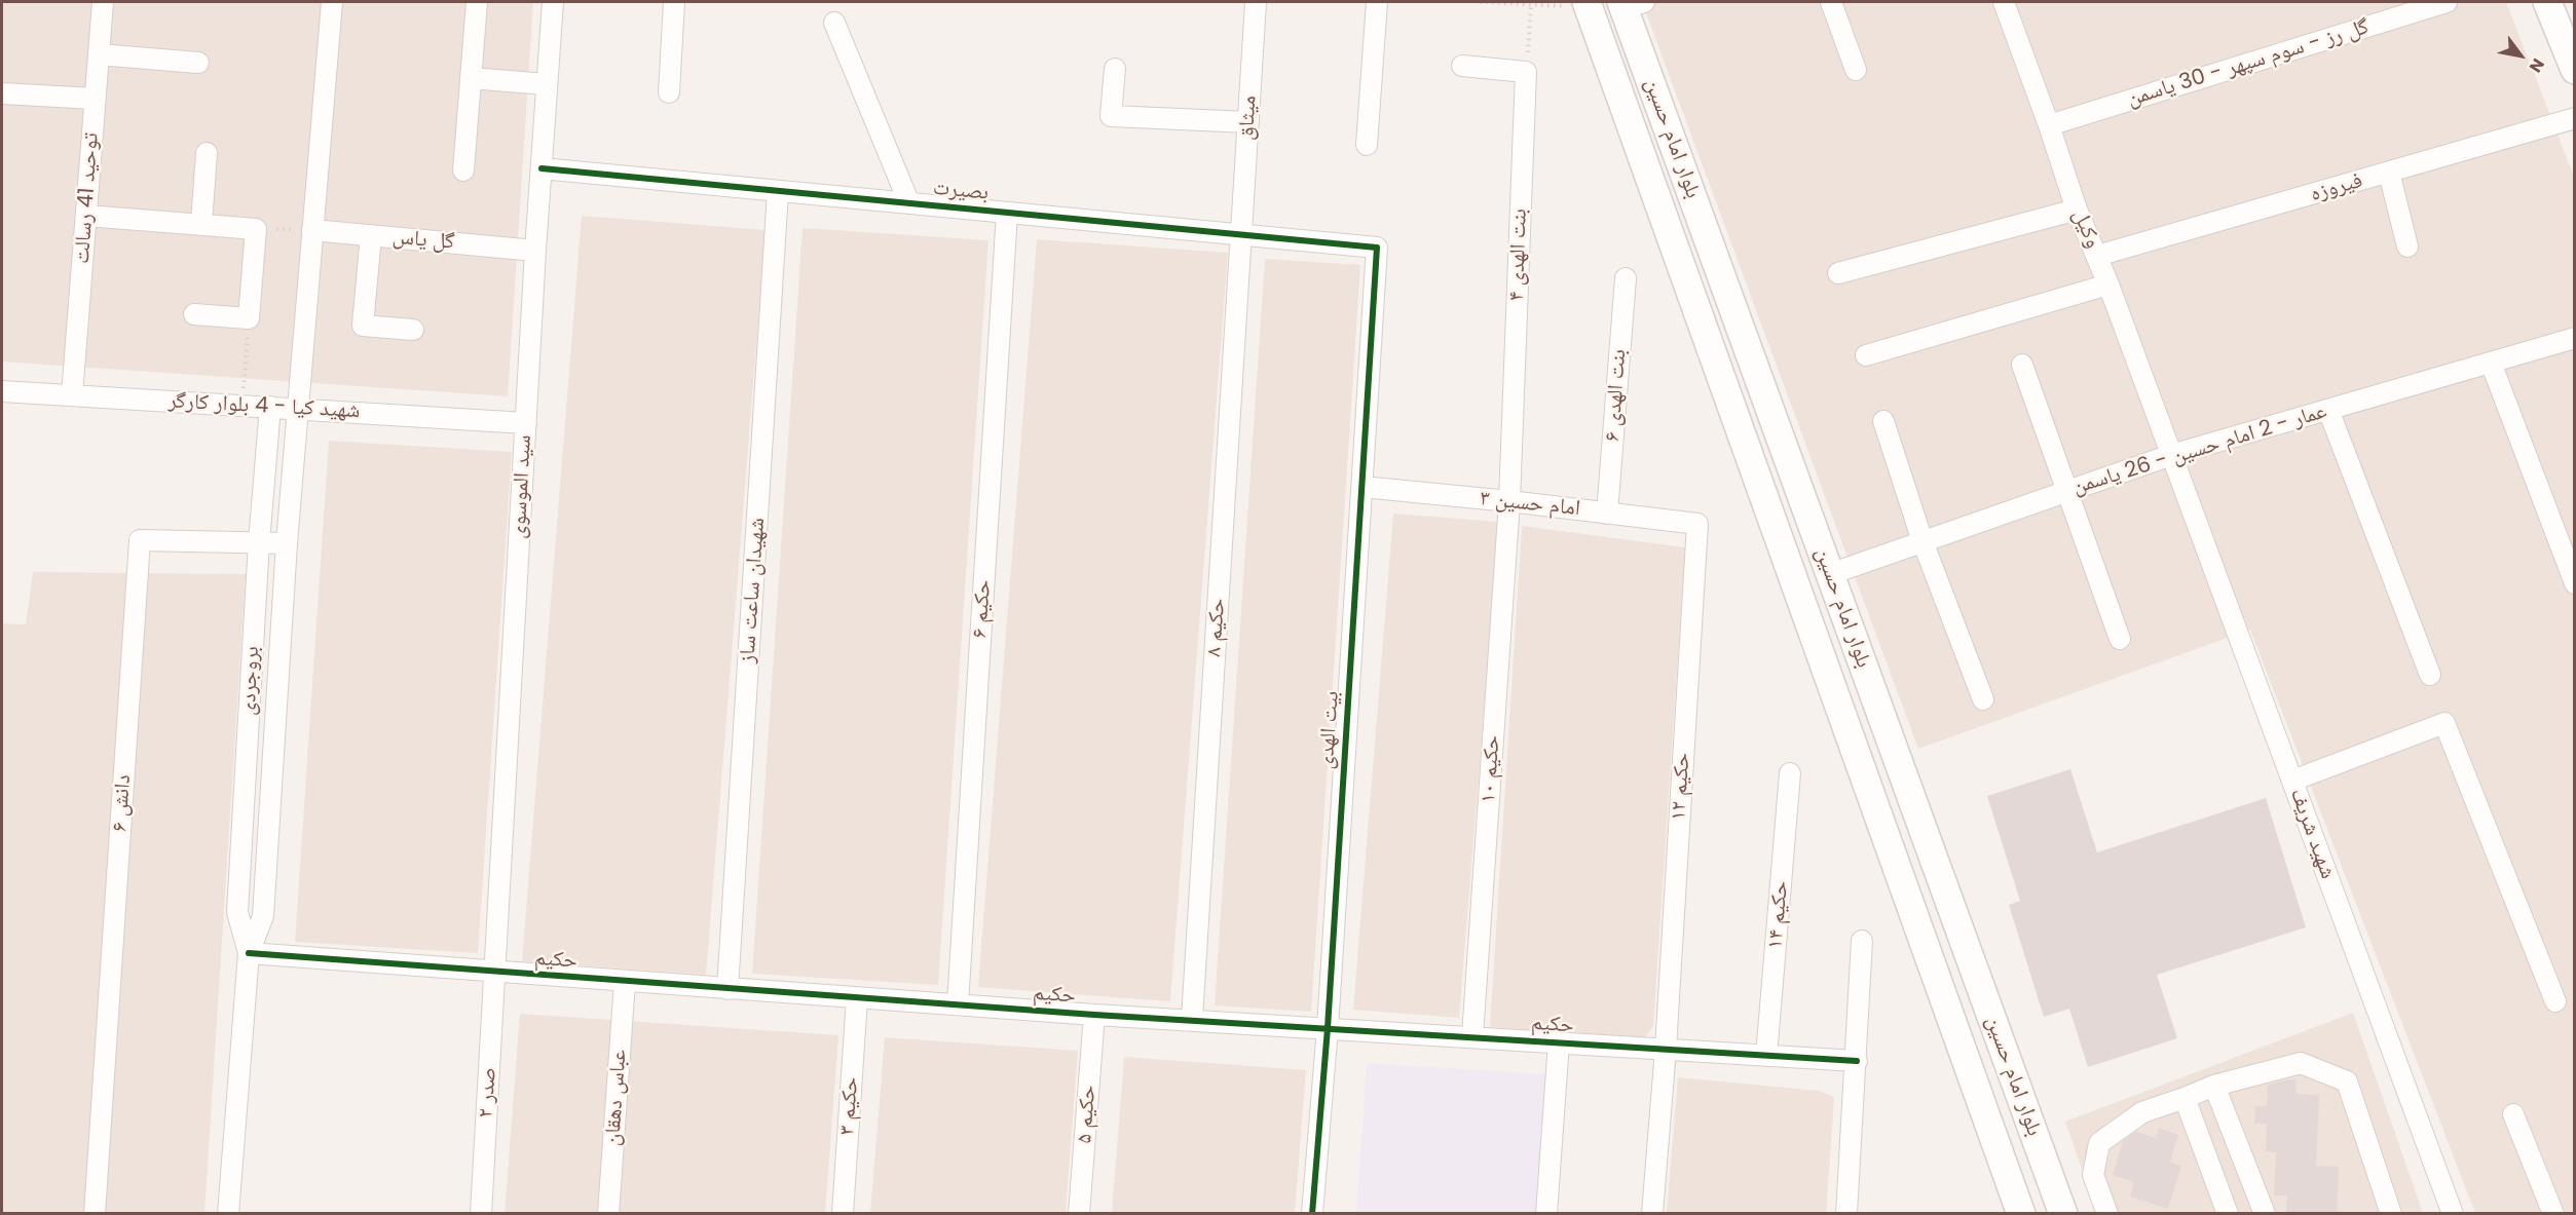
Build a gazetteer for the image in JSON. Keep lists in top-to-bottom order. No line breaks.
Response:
{"streets":{"main road":["بلوار امام حسین"],"street":["گل رز - سوم سپهر - 30 یاسمن","میثاق","فیروزه","بصیرت","توحید 41 رسالت","وکیل","گل یاس","بنت الهدی ۴","بنت الهدی ۶","شهید کیا - 4 بلوار کارگر","عمار - 2 امام حسین - 26 یاسمن","سید الموسوی","امام حسین ۳","شهیدان ساعت ساز","حکیم ۶","حکیم ۸","بروجردی","بیت الهدی","حکیم ۱۰","حکیم ۱۲","دانش ۶","شهید شریف","حکیم ۱۴","حکیم","صدر ۲","عباس دهقان","حکیم ۳","حکیم ۵"]},"crossings":[["گل رز - سوم سپهر - 30 یاسمن","وکیل"],["میثاق","بصیرت"],["میثاق","حکیم ۸"],["بلوار امام حسین","عمار - 2 امام حسین - 26 یاسمن"],["فیروزه","وکیل"],["بصیرت","سید الموسوی"],["بصیرت","شهیدان ساعت ساز"],["بصیرت","حکیم ۶"],["بصیرت","حکیم ۸"],["بصیرت","بیت الهدی"],["توحید 41 رسالت","شهید کیا - 4 بلوار کارگر"],["وکیل","عمار - 2 امام حسین - 26 یاسمن"],["وکیل","شهید شریف"],["گل یاس","سید الموسوی"],["گل یاس","بروجردی"],["بنت الهدی ۴","امام حسین ۳"],["بنت الهدی ۴","حکیم ۱۰"],["بنت الهدی ۶","امام حسین ۳"],["شهید کیا - 4 بلوار کارگر","سید الموسوی"],["شهید کیا - 4 بلوار کارگر","بروجردی"],["عمار - 2 امام حسین - 26 یاسمن","شهید شریف"],["سید الموسوی","حکیم"],["سید الموسوی","صدر ۲"],["امام حسین ۳","بیت الهدی"],["امام حسین ۳","حکیم ۱۰"],["امام حسین ۳","حکیم ۱۲"],["شهیدان ساعت ساز","حکیم"],["حکیم ۶","حکیم"],["حکیم ۸","حکیم"],["بروجردی","دانش ۶"],["بروجردی","حکیم"],["بیت الهدی","حکیم"],["حکیم ۱۰","حکیم"],["حکیم ۱۲","حکیم"],["حکیم ۱۴","حکیم"],["حکیم","صدر ۲"],["حکیم","عباس دهقان"],["حکیم","حکیم ۳"],["حکیم","حکیم ۵"]],"north":"bottom right"}
